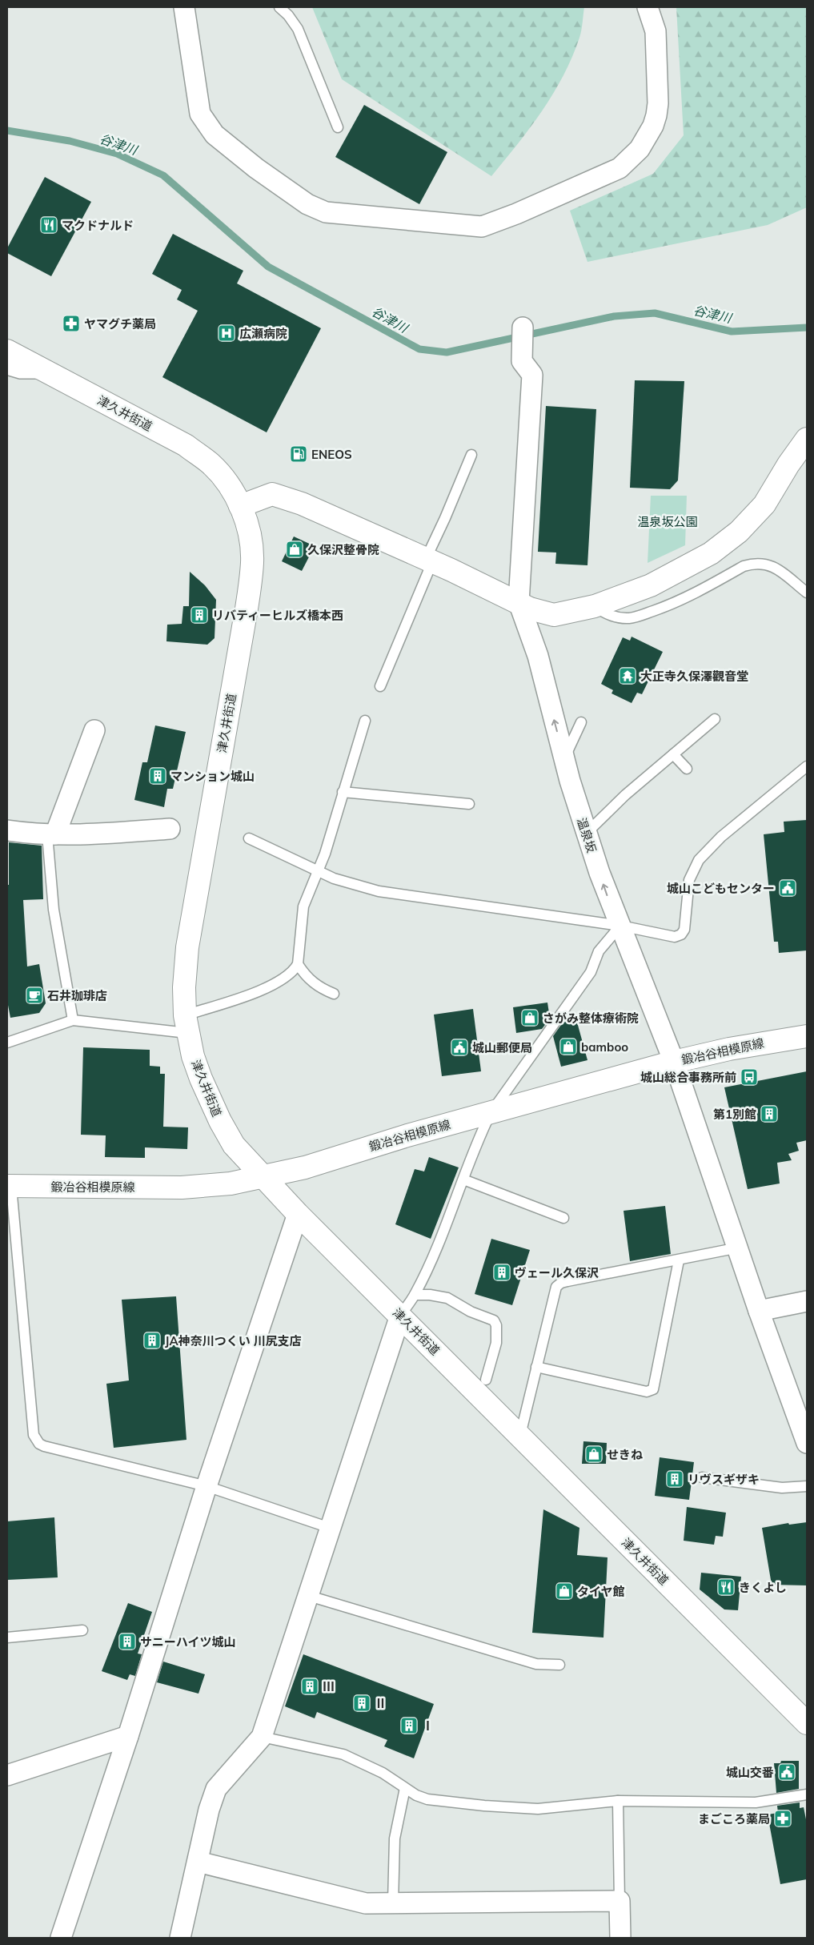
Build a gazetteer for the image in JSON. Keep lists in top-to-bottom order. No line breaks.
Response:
{"streets":{"main road":["津久井街道","鍛冶谷相模原線"],"street":["温泉坂"]},"crossings":[["津久井街道","鍛冶谷相模原線"],["温泉坂","鍛冶谷相模原線"]],"water":["谷津川"],"parks":["温泉坂公園"],"places":{"restaurant":["マクドナルド","きくよし"],"pharmacy":["ヤマグチ薬局","まごころ薬局"],"hospital":["広瀬病院"],"fuel station":["ENEOS"],"shop":["久保沢整骨院","さがみ整体療術院","bamboo","せきね","タイヤ館"],"building":["リバティーヒルズ橋本西","マンション城山","第1別館","ヴェール久保沢","JA神奈川つくい 川尻支店","リヴスギザキ","サニーハイツ城山","Ⅲ","Ⅱ","Ⅰ"],"temple":["大正寺久保澤觀音堂"],"public building":["城山こどもセンター","城山郵便局","城山交番"],"cafe":["石井珈琲店"],"bus stop":["城山総合事務所前"]}}
